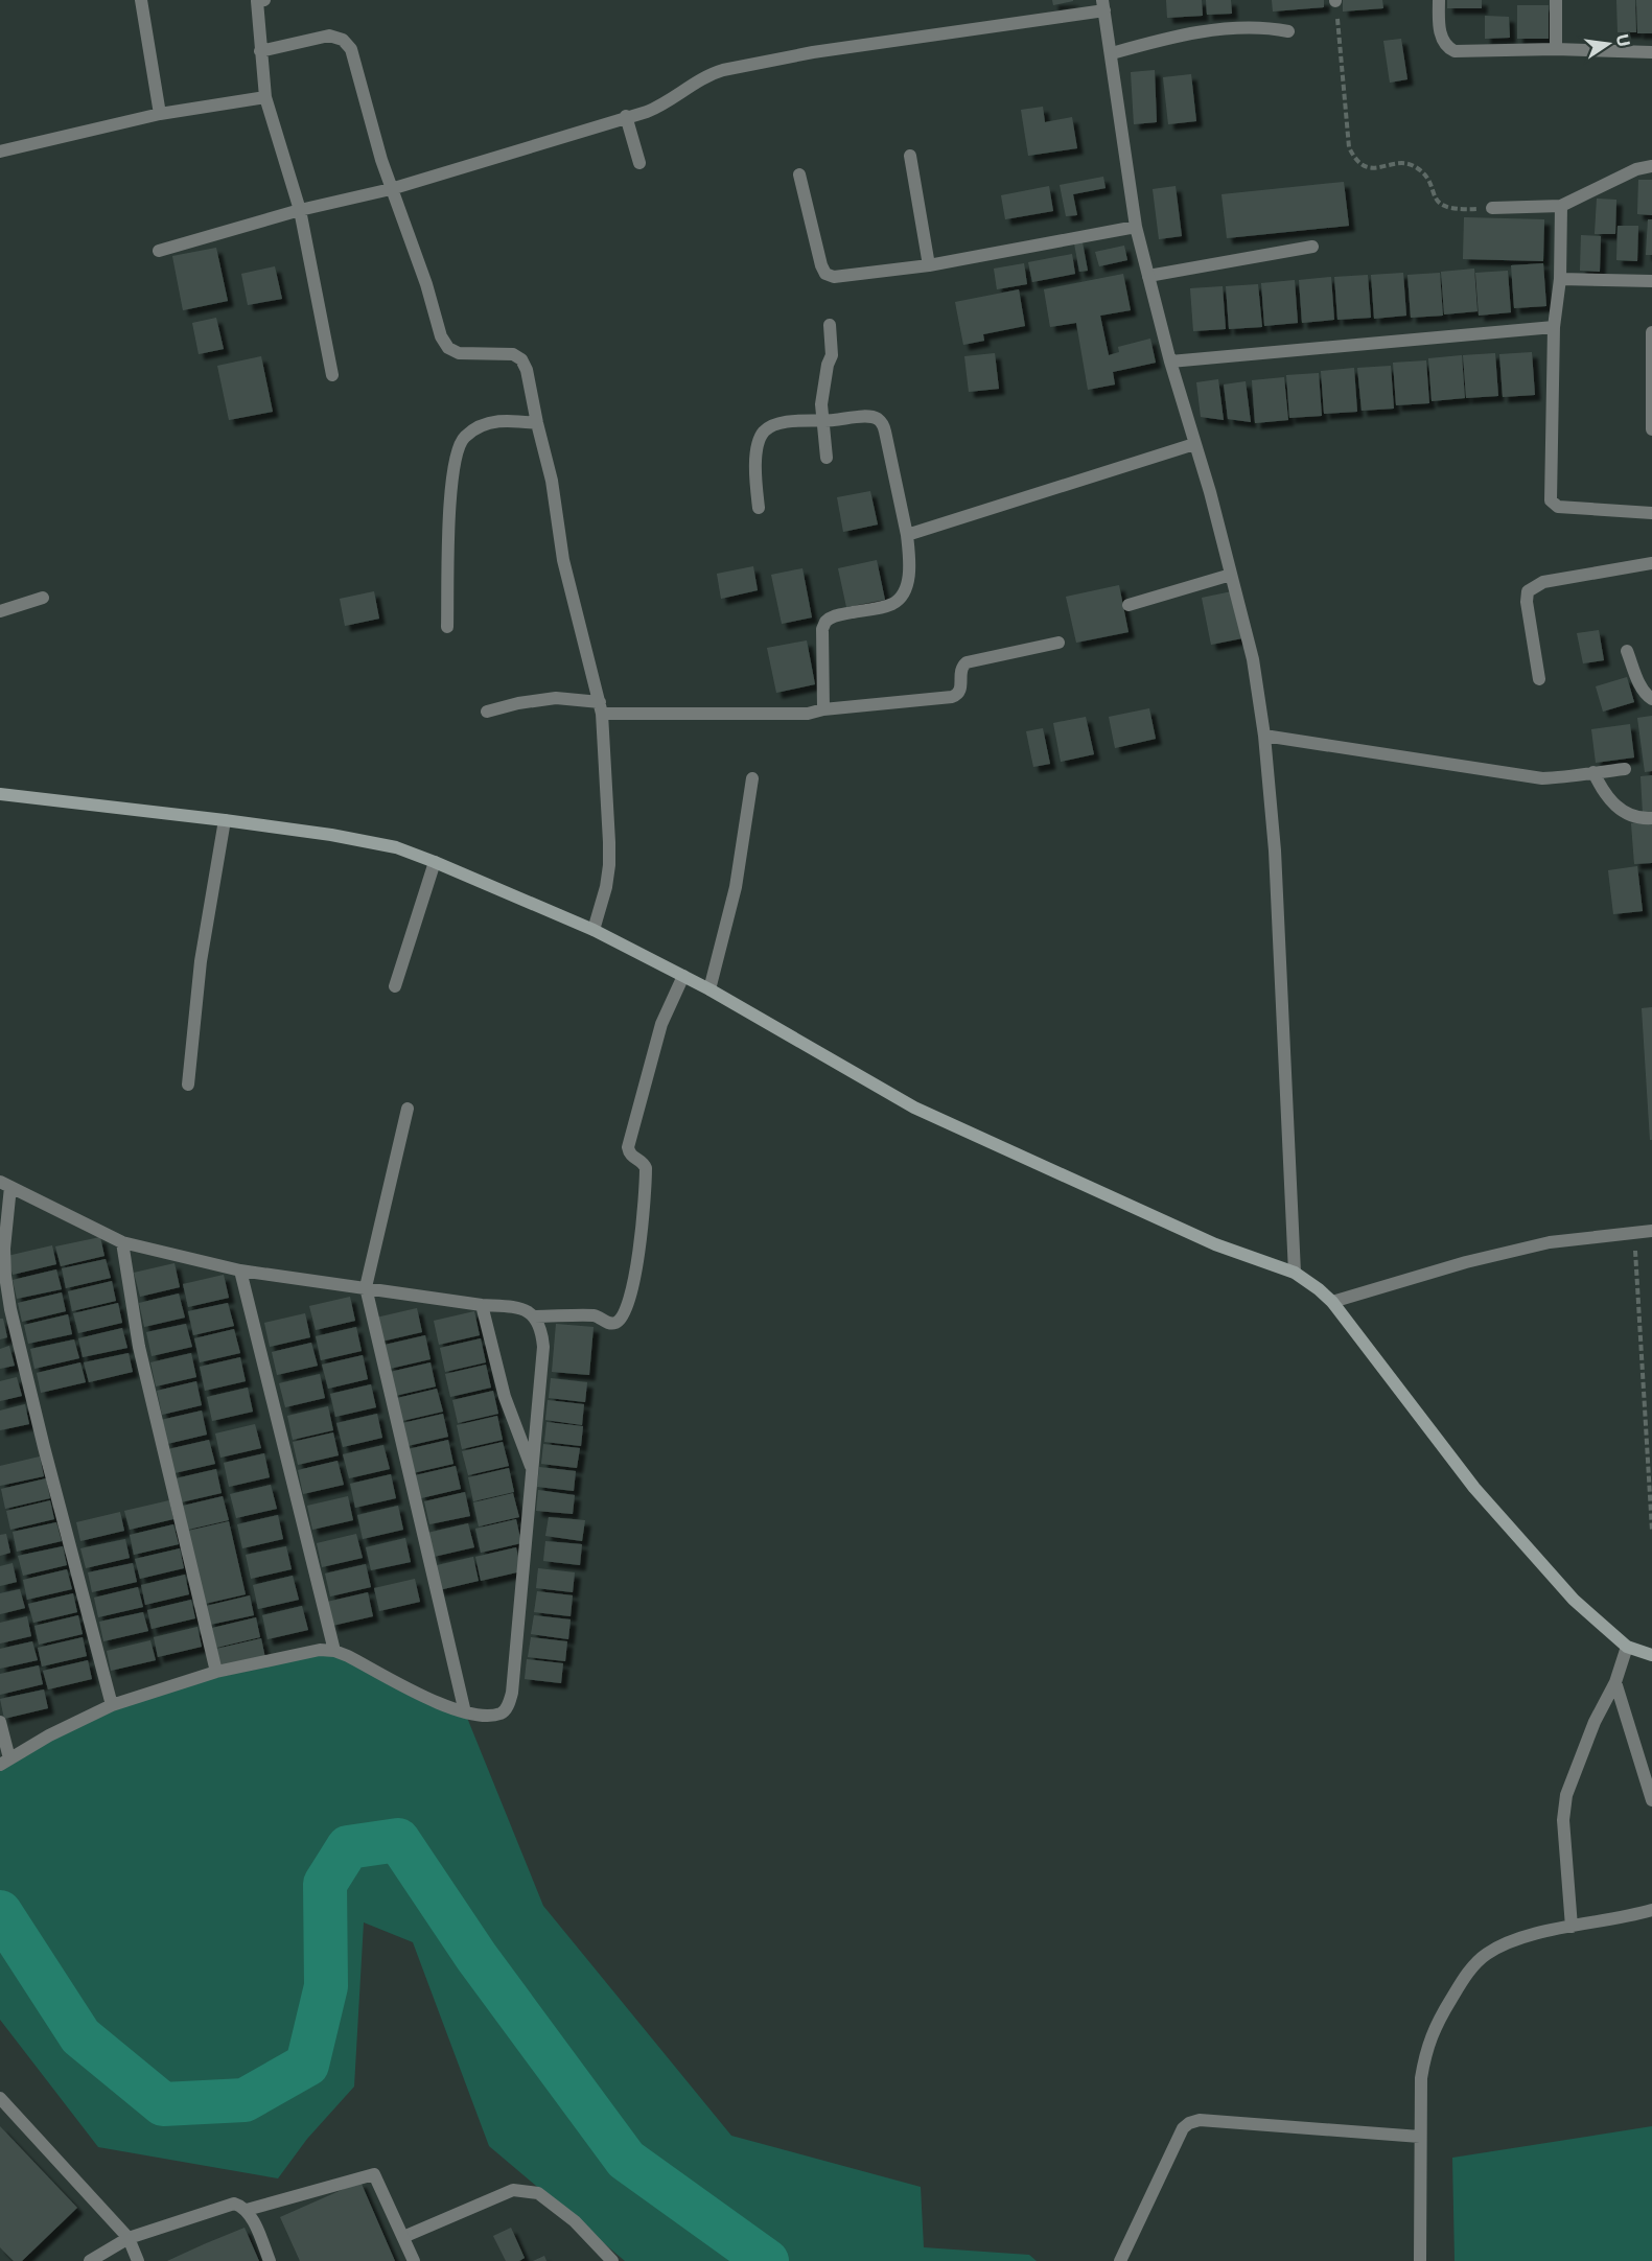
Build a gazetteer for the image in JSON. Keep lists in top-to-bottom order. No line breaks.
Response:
{"north":"right"}
